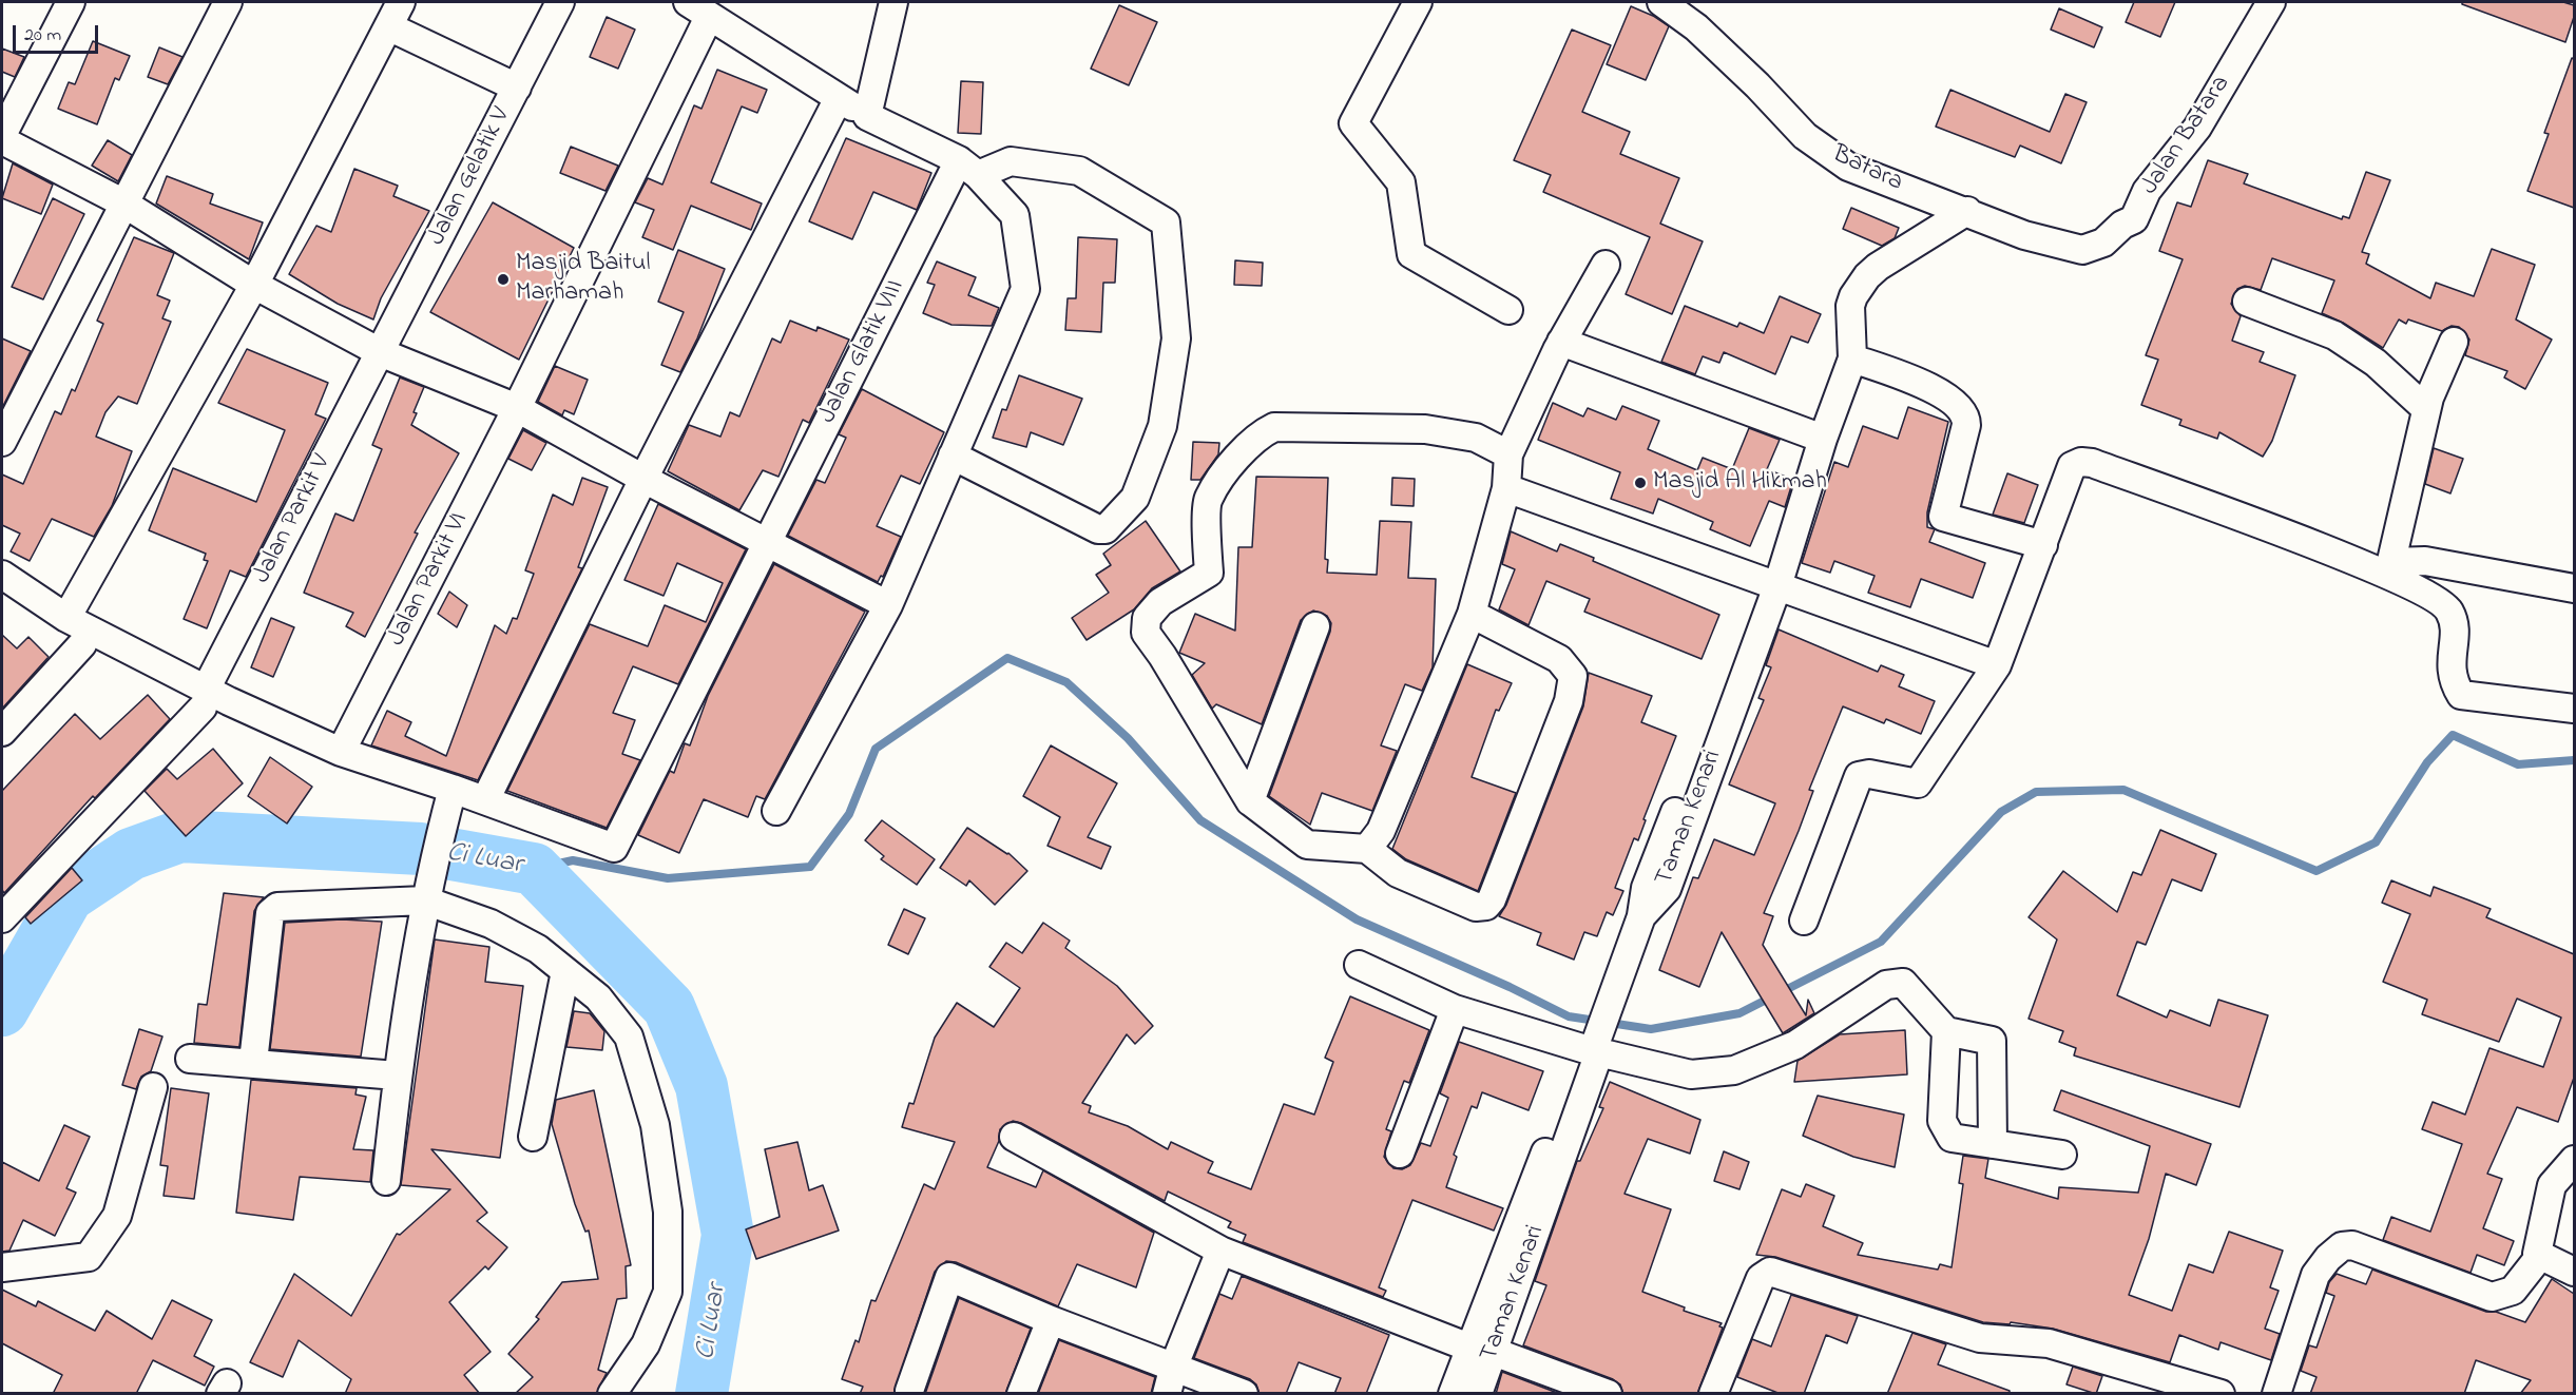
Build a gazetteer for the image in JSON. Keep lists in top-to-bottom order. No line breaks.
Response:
{"streets":{"street":["Jalan Batara","Batara","Jalan Gelatik V","Jalan Glatik VIII","Jalan Parkit V","Jalan Parkit VI","Taman Kenari"]},"crossings":[["Jalan Batara","Batara"],["Jalan Gelatik V","Jalan Parkit V"]],"water":["Ci Luar"],"places":["Masjid Baitul Marhamah","Masjid Al Hikmah"],"scale_bar":"20 m"}
